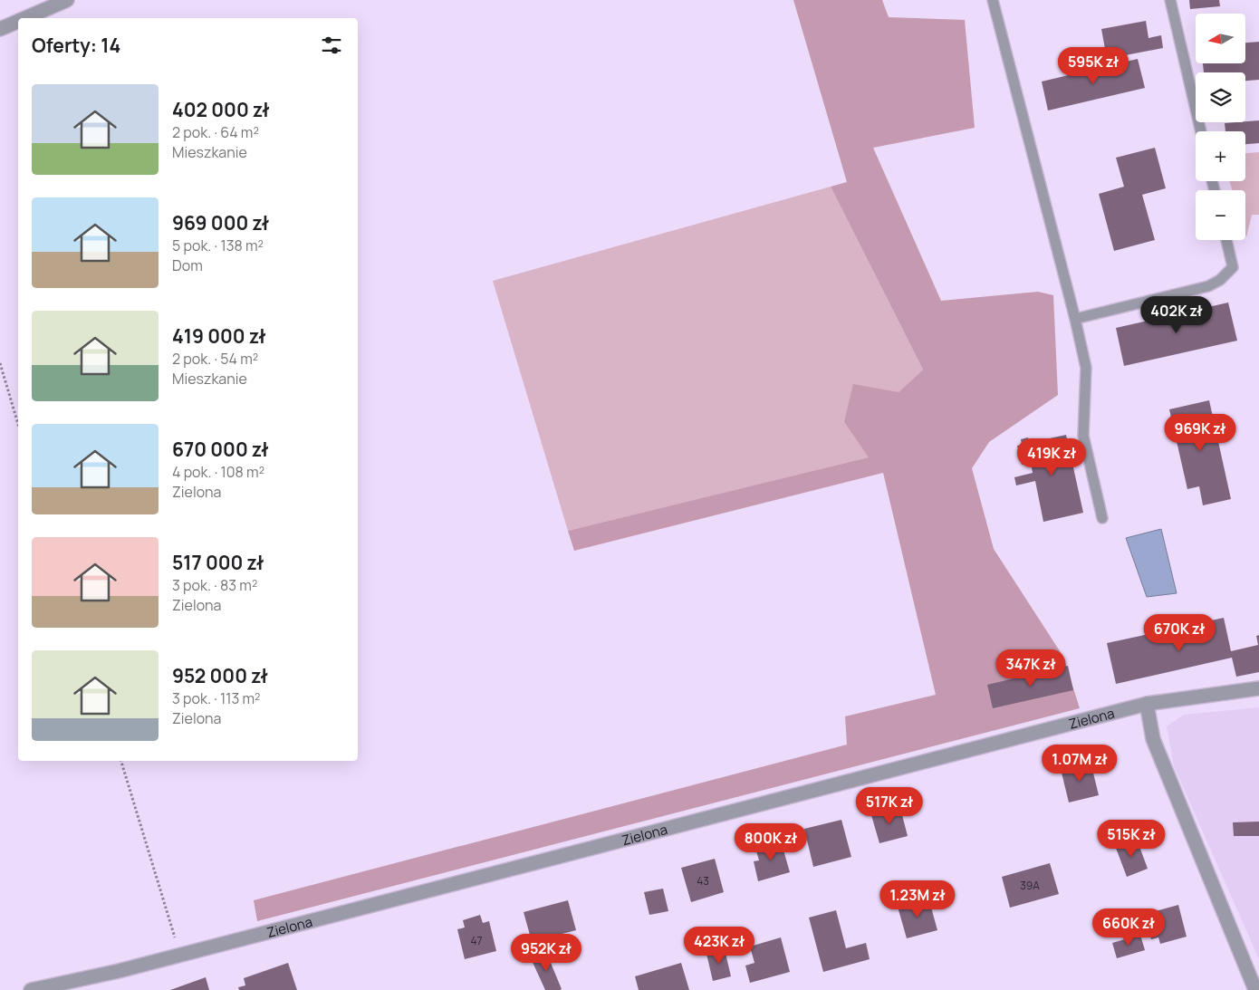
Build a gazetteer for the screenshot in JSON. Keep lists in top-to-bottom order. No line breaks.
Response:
{"streets":{"street":["Zielona"]},"house_numbers":["43","39A","47"],"north":"left","page":{"map_buttons":["+","−"],"heading":"Oferty: 14","price":["595K zł","402K zł","969K zł","419K zł","670K zł","347K zł","1.07M zł","517K zł","515K zł","800K zł","1.23M zł","660K zł","423K zł","952K zł"],"list":[{"name":"402 000 zł","note":"2 pok. · 64 m² · Mieszkanie"},{"name":"969 000 zł","note":"5 pok. · 138 m² · Dom"},{"name":"419 000 zł","note":"2 pok. · 54 m² · Mieszkanie"},{"name":"670 000 zł","note":"4 pok. · 108 m² · Zielona"},{"name":"517 000 zł","note":"3 pok. · 83 m² · Zielona"},{"name":"952 000 zł","note":"3 pok. · 113 m² · Zielona"}]}}
